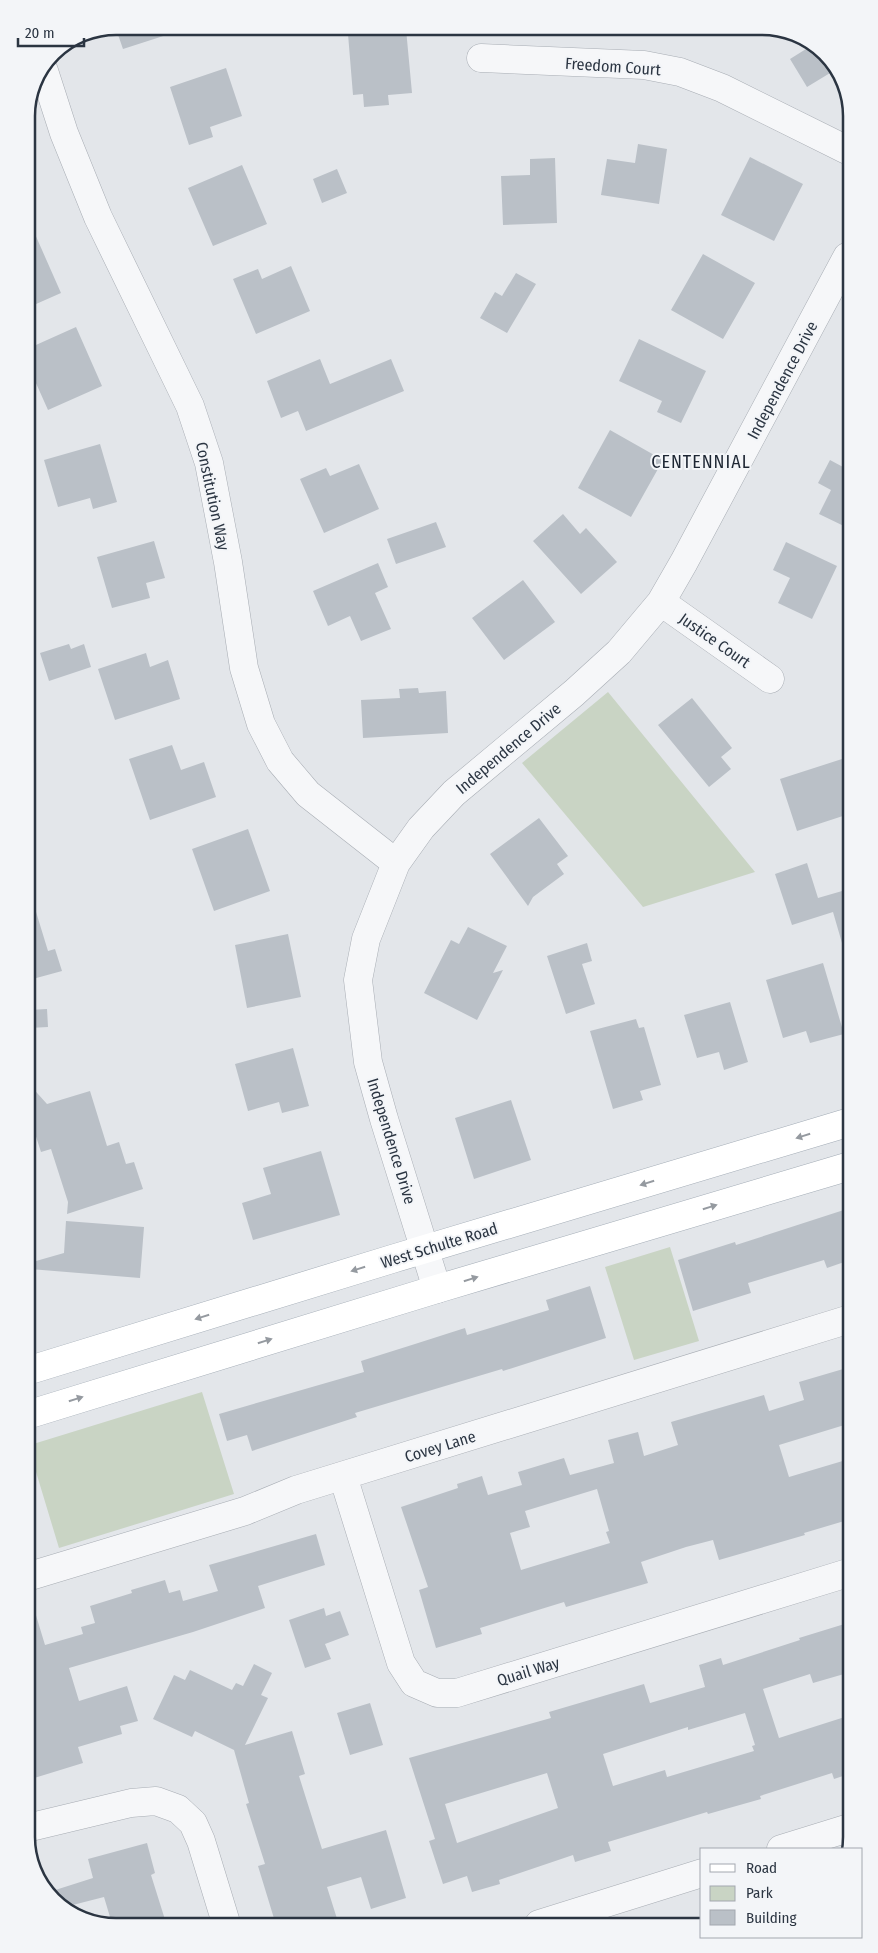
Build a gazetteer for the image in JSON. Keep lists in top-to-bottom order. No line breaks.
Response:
{"streets":{"main road":["West Schulte Road"],"street":["Freedom Court","Independence Drive","Constitution Way","Justice Court","Covey Lane","Quail Way"]},"crossings":[["Independence Drive","Constitution Way"],["Independence Drive","Justice Court"],["Independence Drive","West Schulte Road"],["Covey Lane","Quail Way"]],"districts":["CENTENNIAL"],"legend":["Road","Park","Building"],"scale_bar":"20 m"}
